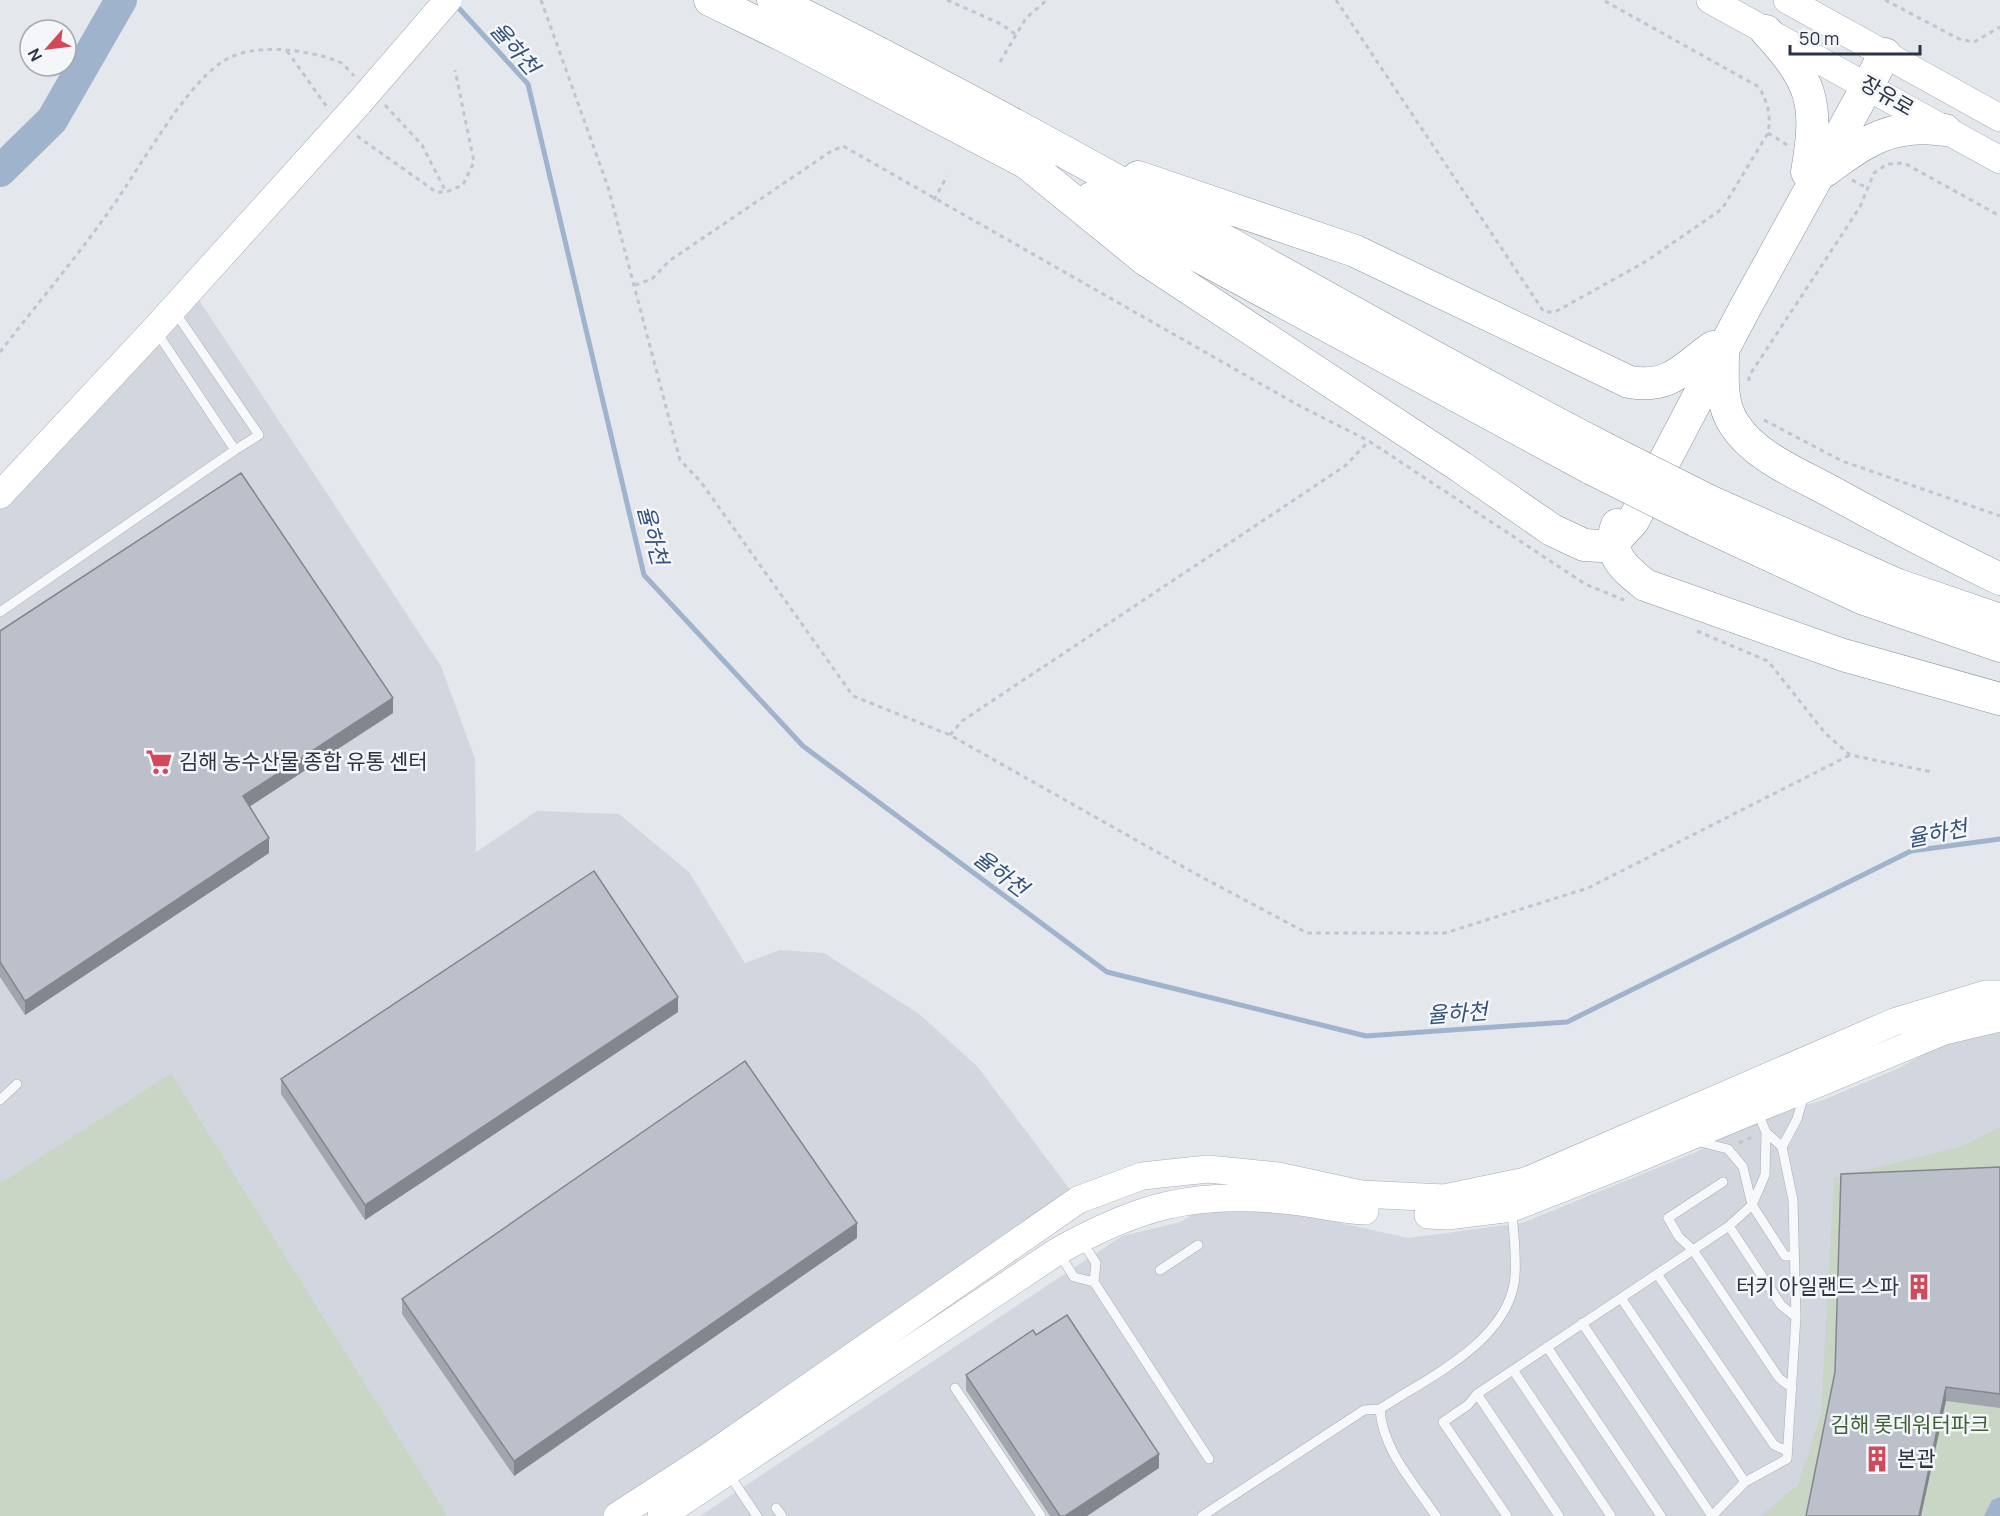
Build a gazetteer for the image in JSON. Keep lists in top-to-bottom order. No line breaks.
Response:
{"streets":{"main road":["장유로"]},"water":["율하천"],"parks":["김해 롯데워터파크"],"places":{"supermarket":["김해 농수산물 종합 유통 센터"],"building":["터키 아일랜드 스파","본관"]},"scale_bar":"50 m","north":"bottom left"}
